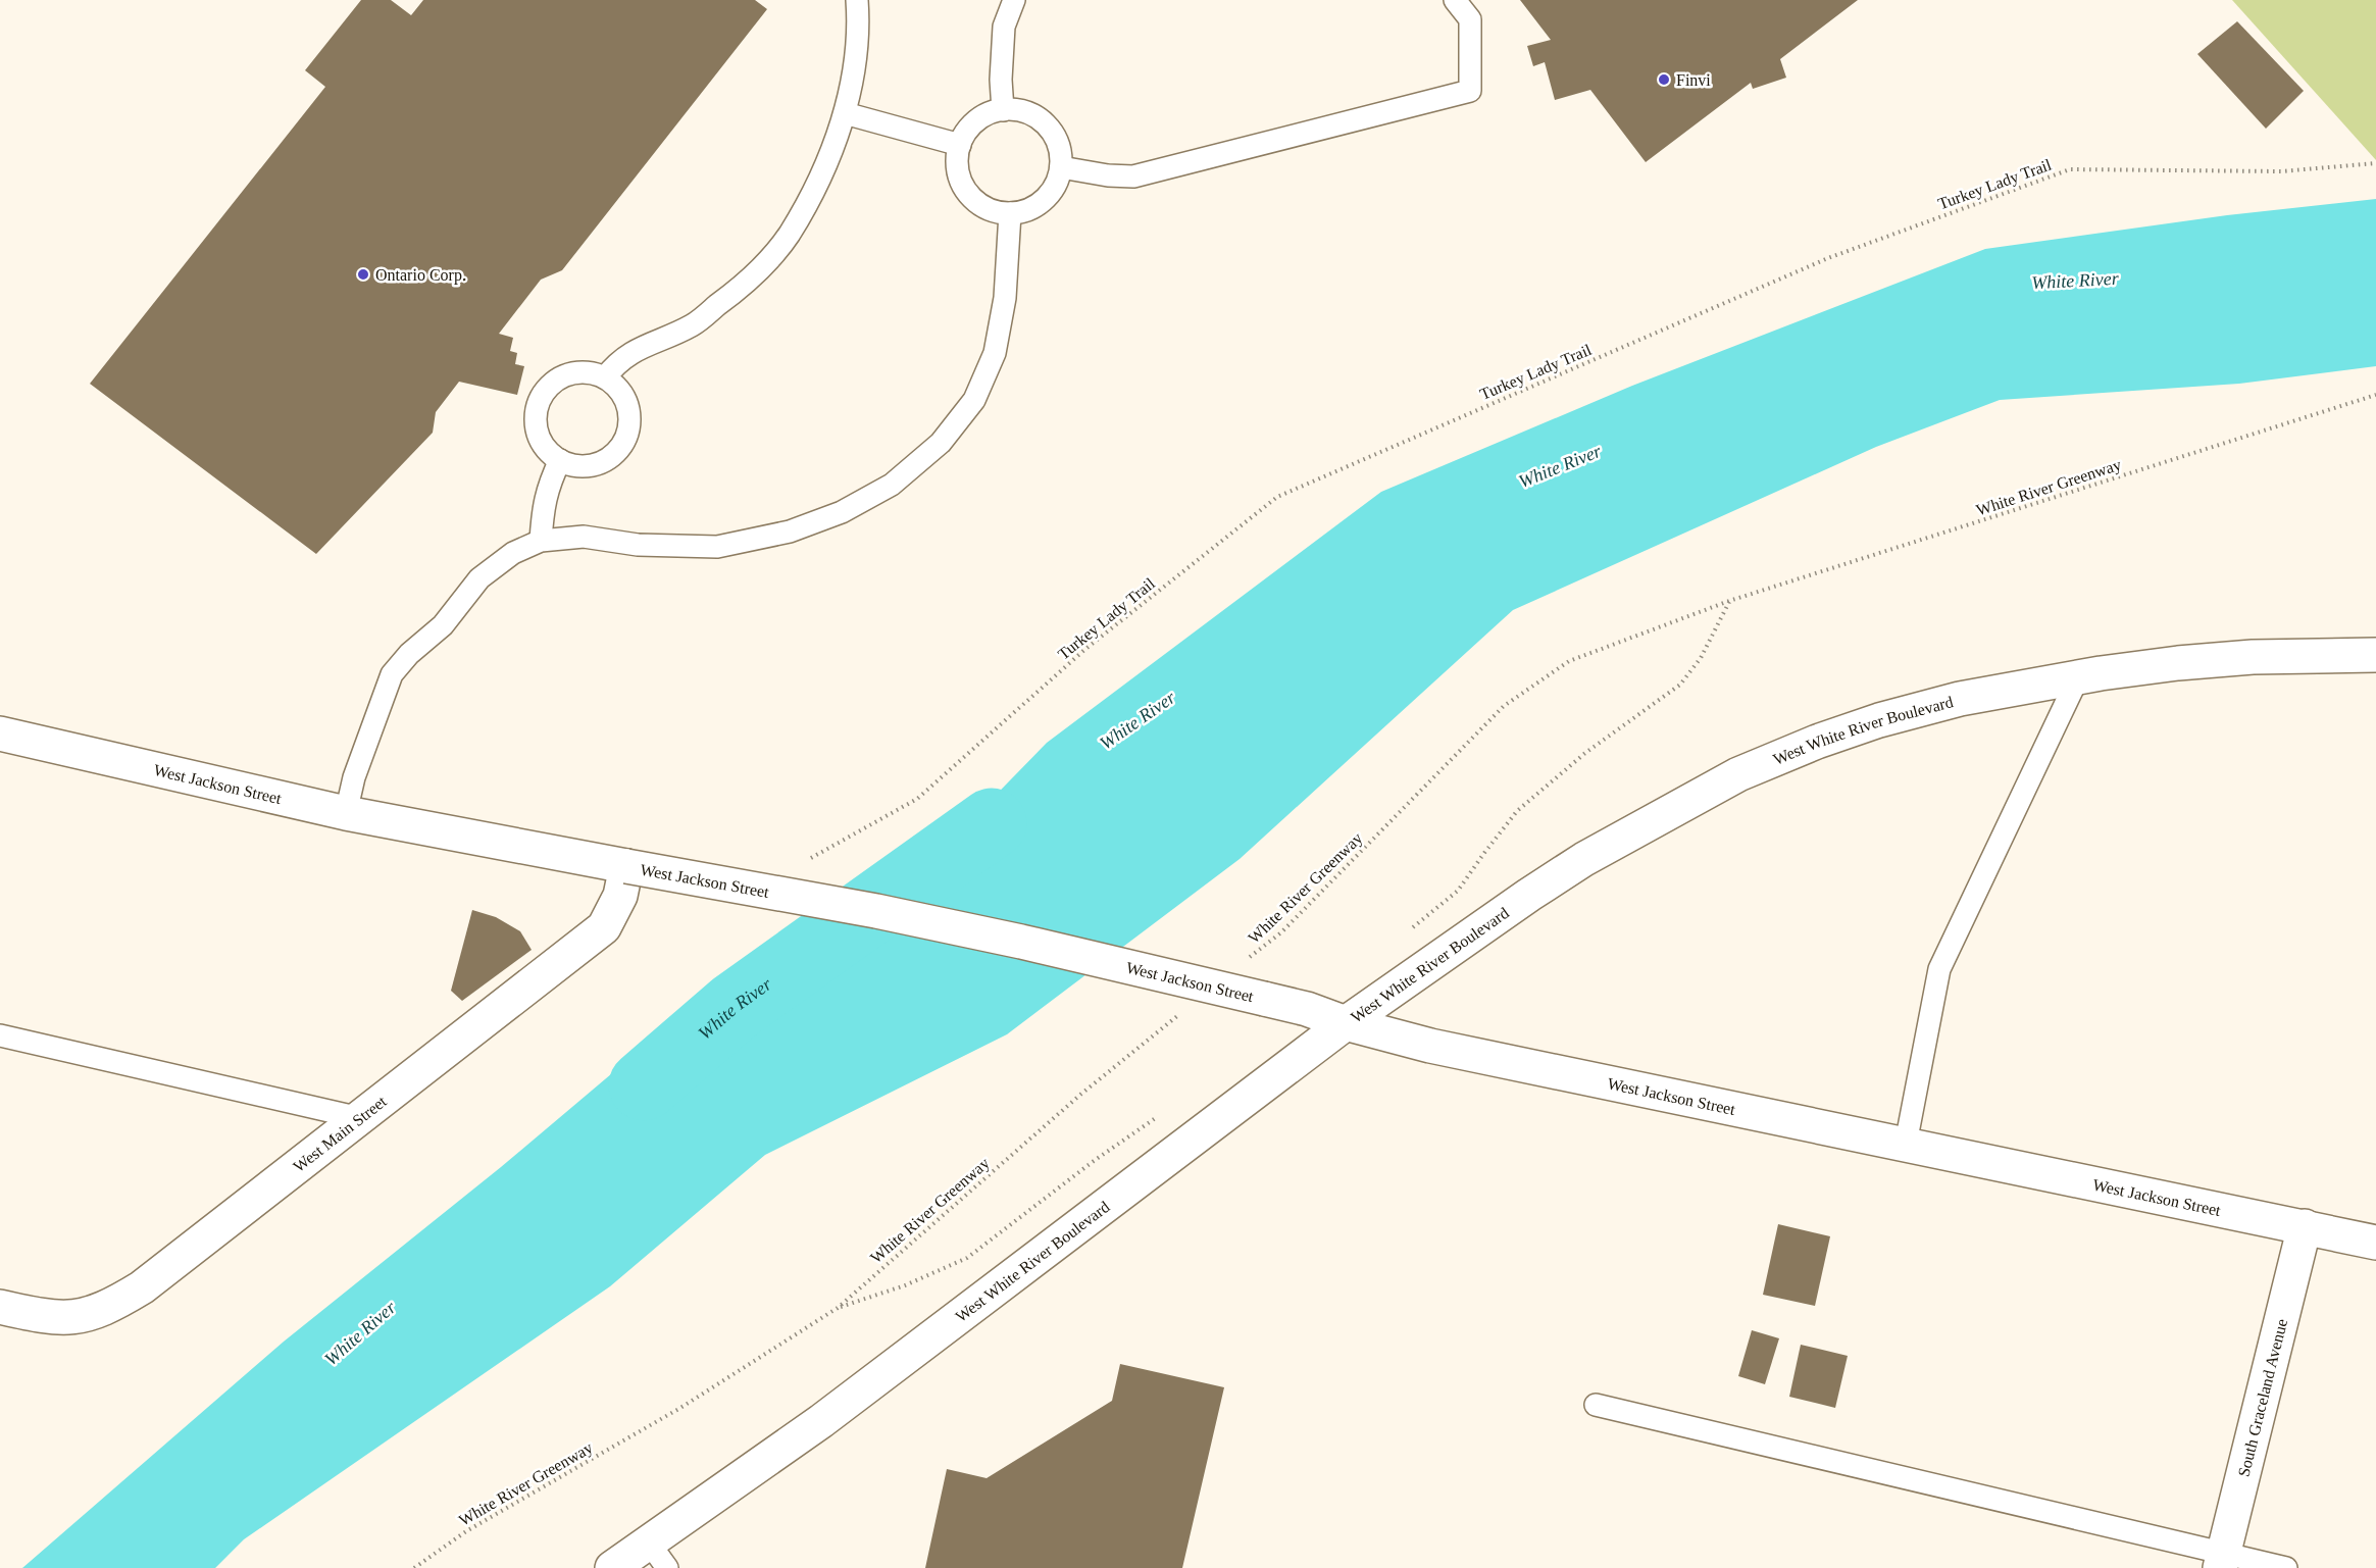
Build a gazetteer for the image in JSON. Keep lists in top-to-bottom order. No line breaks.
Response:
{"streets":{"street":["West White River Boulevard","West Jackson Street","West Main Street","South Graceland Avenue"],"path":["Turkey Lady Trail","White River Greenway"]},"crossings":[["West White River Boulevard","West Jackson Street"],["West Jackson Street","West Main Street"],["West Jackson Street","South Graceland Avenue"]],"water":["White River"],"places":["Finvi","Ontario Corp."]}
